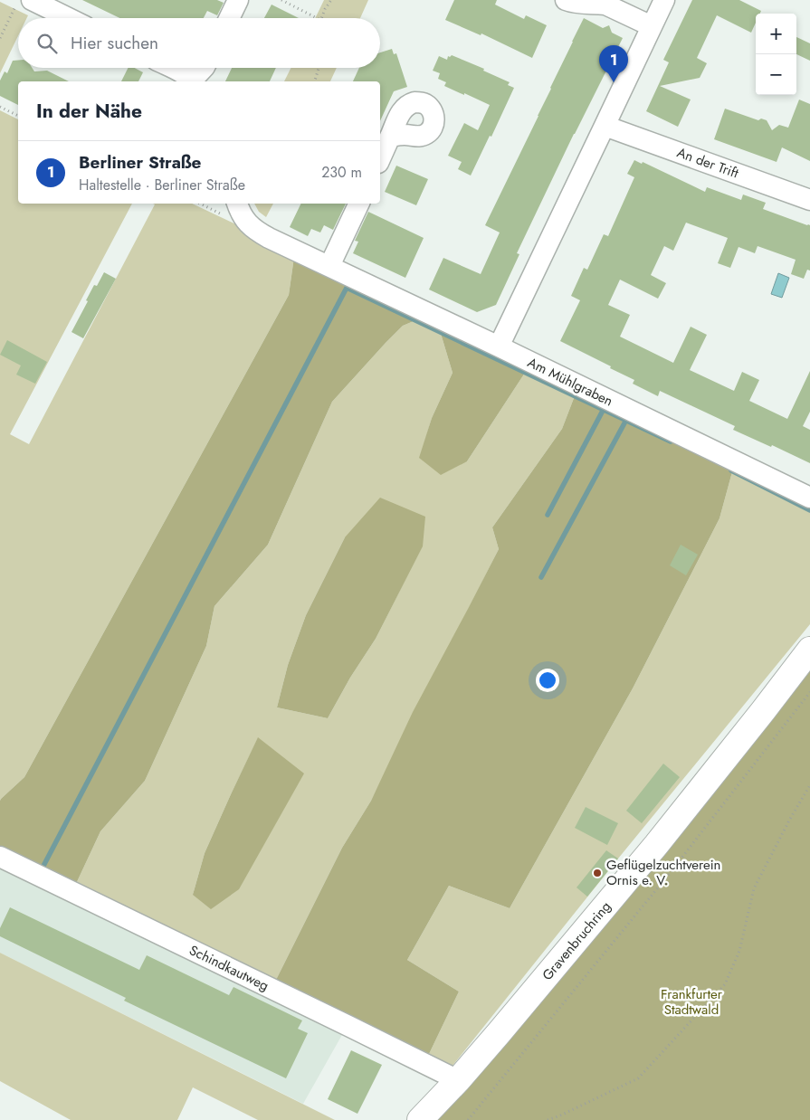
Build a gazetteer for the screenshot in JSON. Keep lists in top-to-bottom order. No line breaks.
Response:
{"streets":{"street":["An der Trift","Am Mühlgraben","Gravenbruchring","Schindkautweg"]},"crossings":[["Gravenbruchring","Schindkautweg"]],"parks":["Frankfurter Stadtwald"],"places":["Geflügelzuchtverein Ornis e. V."],"page":{"map_buttons":["+","−"],"search":"Hier suchen","pins":"1","heading":"In der Nähe","list":[{"mark":"1","name":"Berliner Straße","note":"Haltestelle · Berliner Straße","value":"230 m"}]}}
